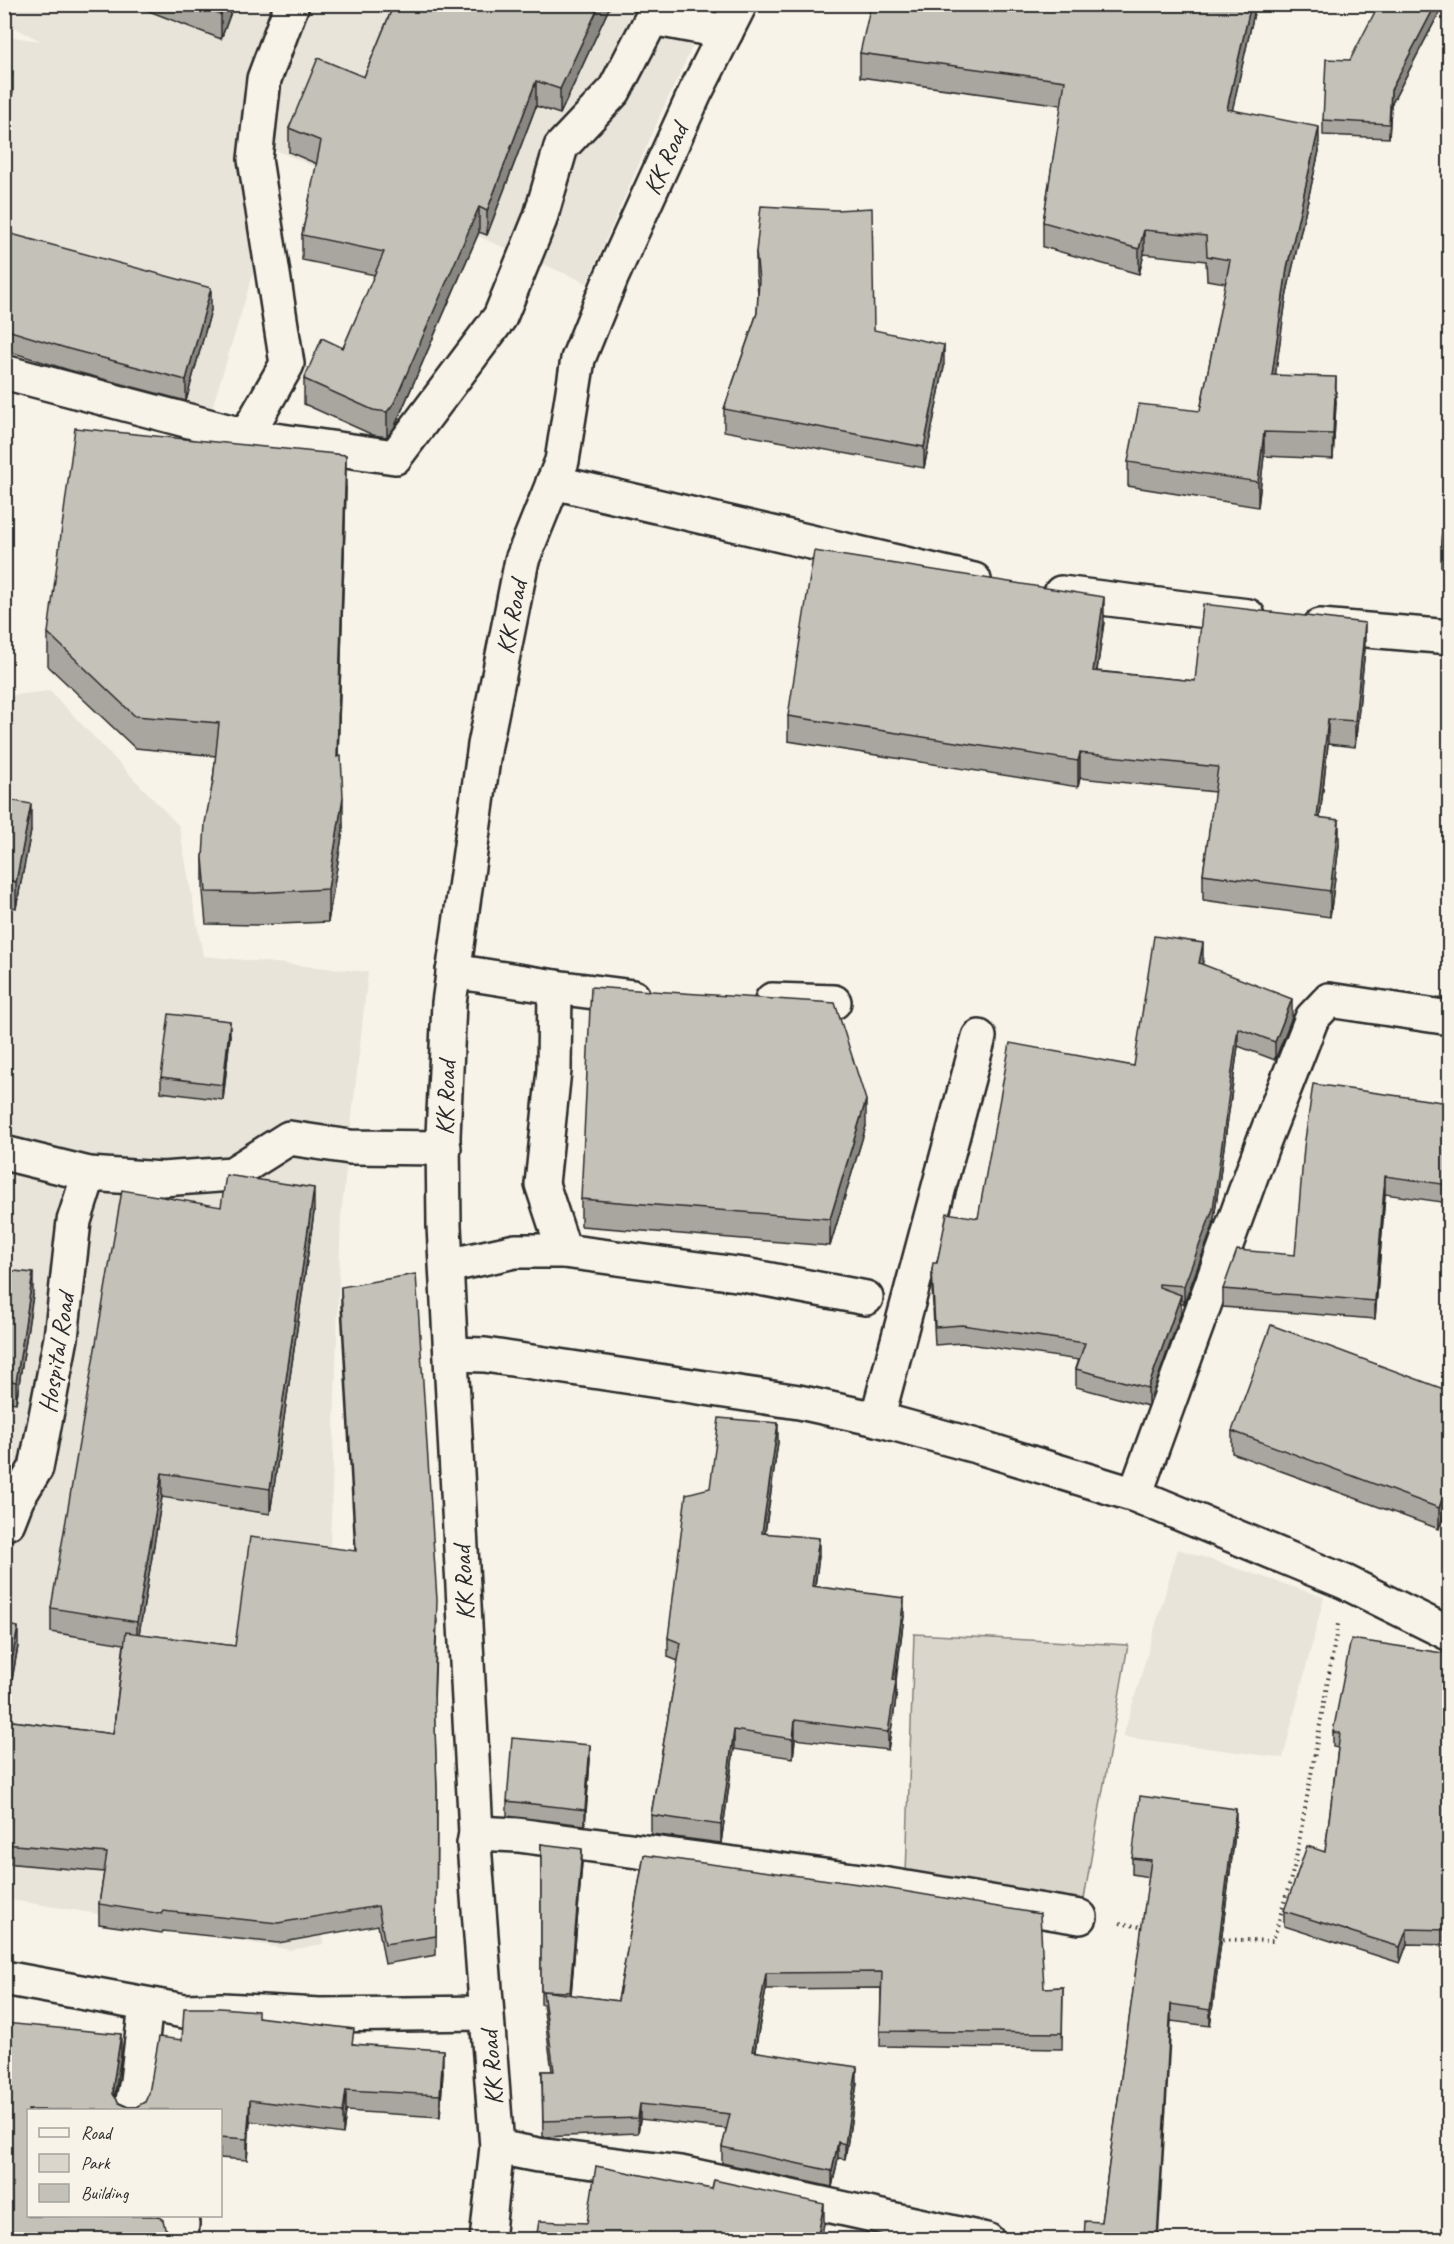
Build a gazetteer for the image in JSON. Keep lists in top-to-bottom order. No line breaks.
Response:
{"streets":{"street":["KK Road","Hospital Road"]},"legend":["Road","Park","Building"]}
